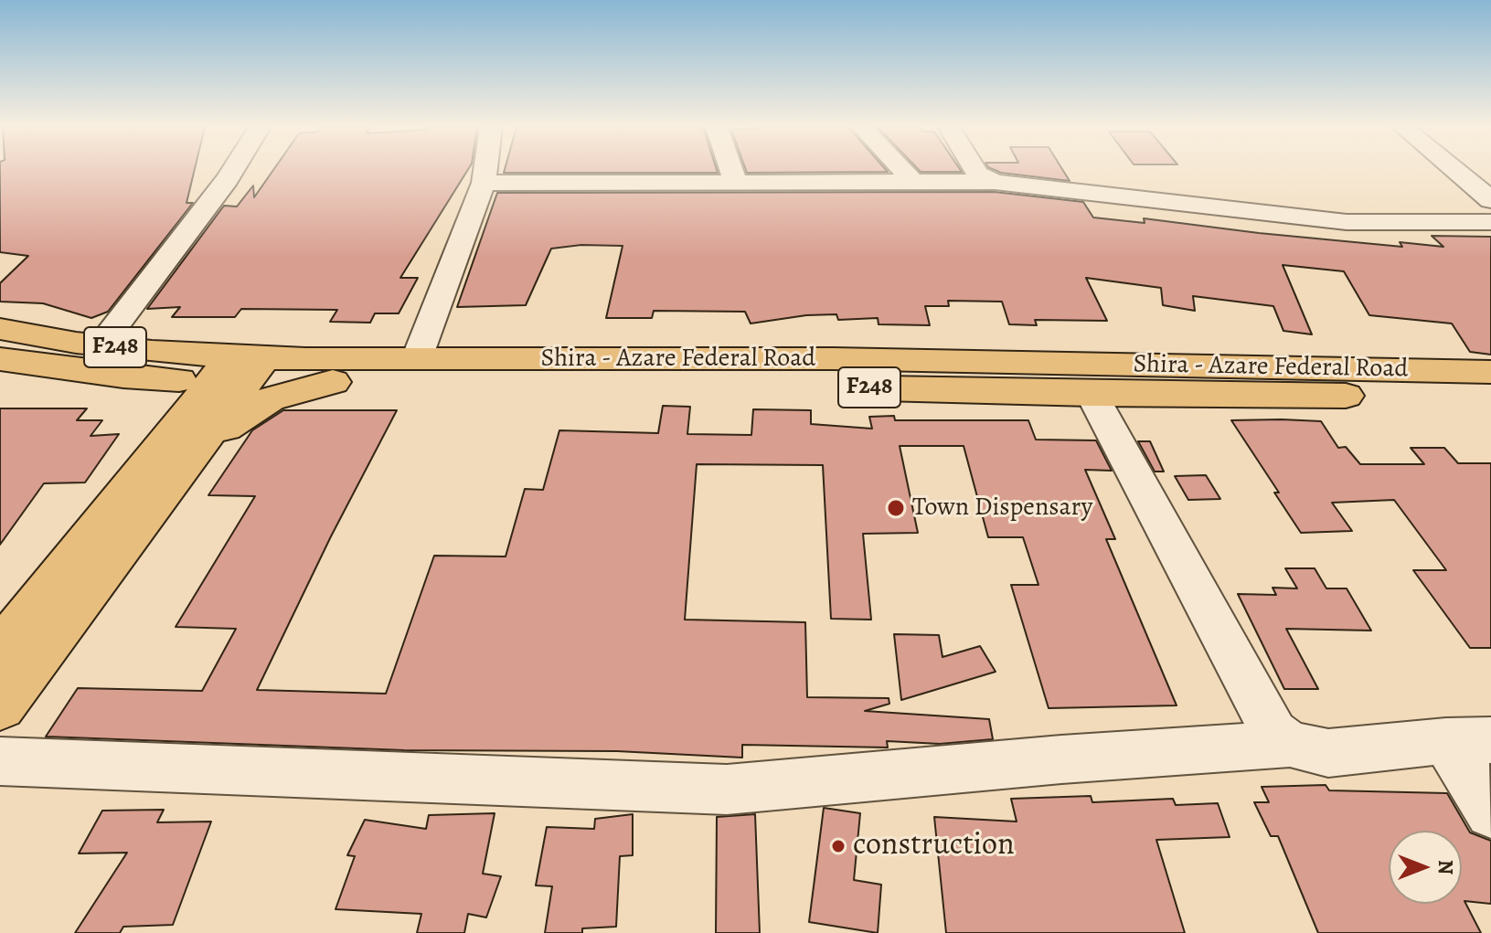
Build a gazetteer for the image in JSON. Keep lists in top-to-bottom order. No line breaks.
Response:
{"streets":{"main road":["F248","Shira - Azare Federal Road"]},"places":["Town Dispensary","construction"],"north":"right"}
